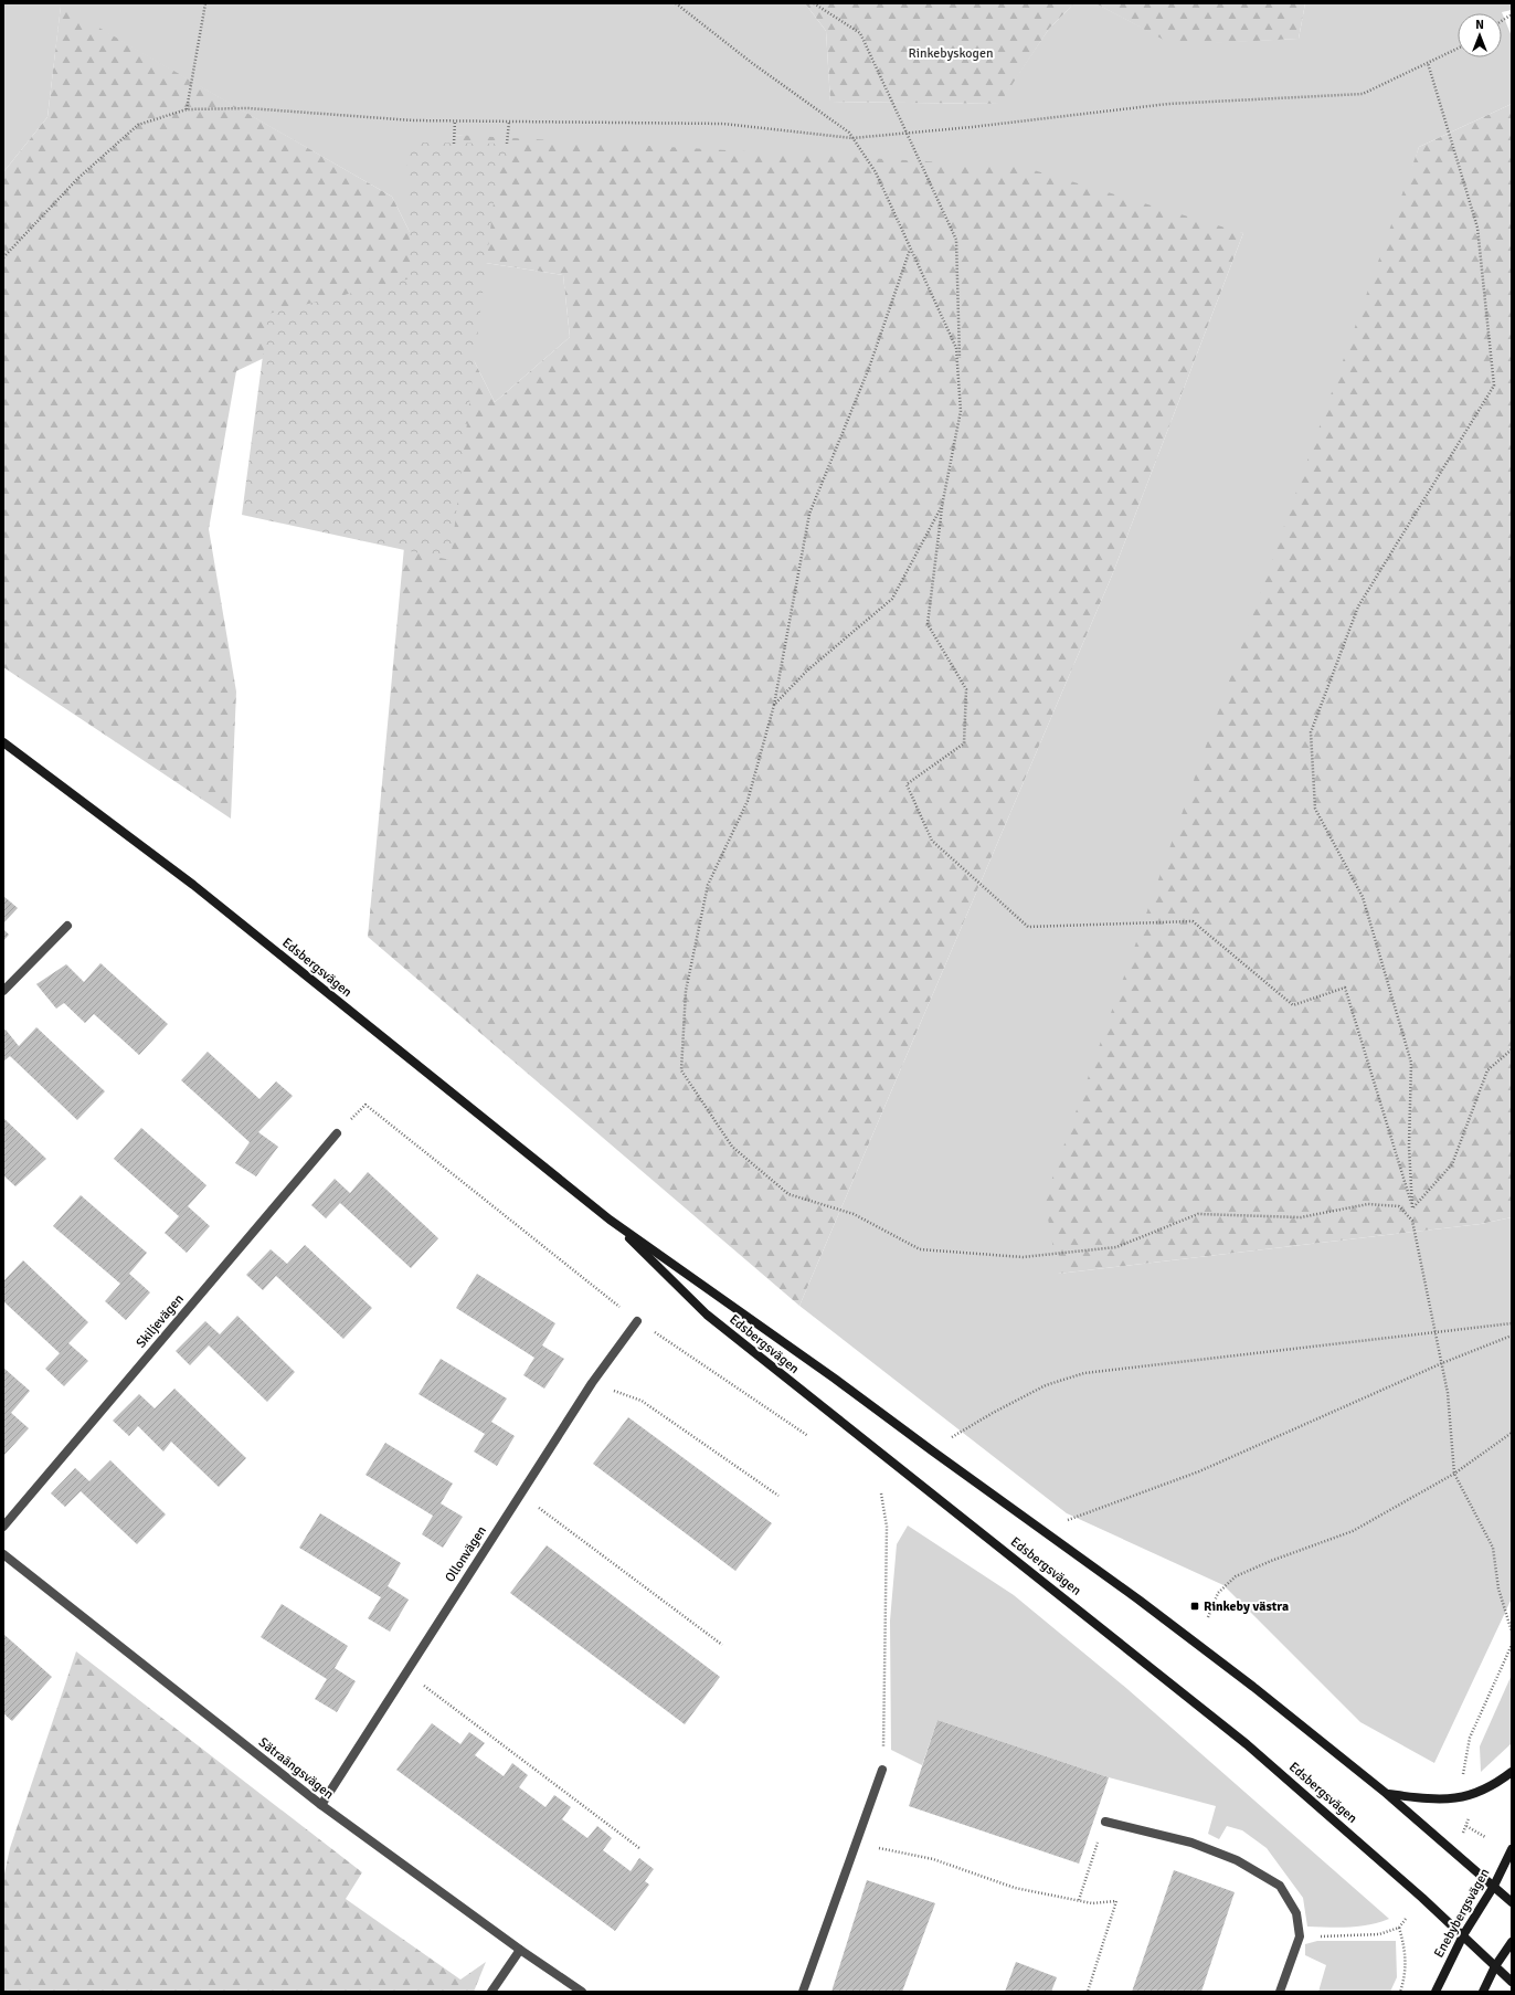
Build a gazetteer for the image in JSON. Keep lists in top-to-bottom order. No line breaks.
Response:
{"streets":{"main road":["Edsbergsvägen","Enebybergsvägen"],"street":["Skiljevägen","Ollonvägen","Sätraängsvägen"]},"crossings":[["Edsbergsvägen","Enebybergsvägen"],["Ollonvägen","Sätraängsvägen"]],"parks":["Rinkebyskogen"],"places":{"transit":["Rinkeby västra"]},"north":"top"}
